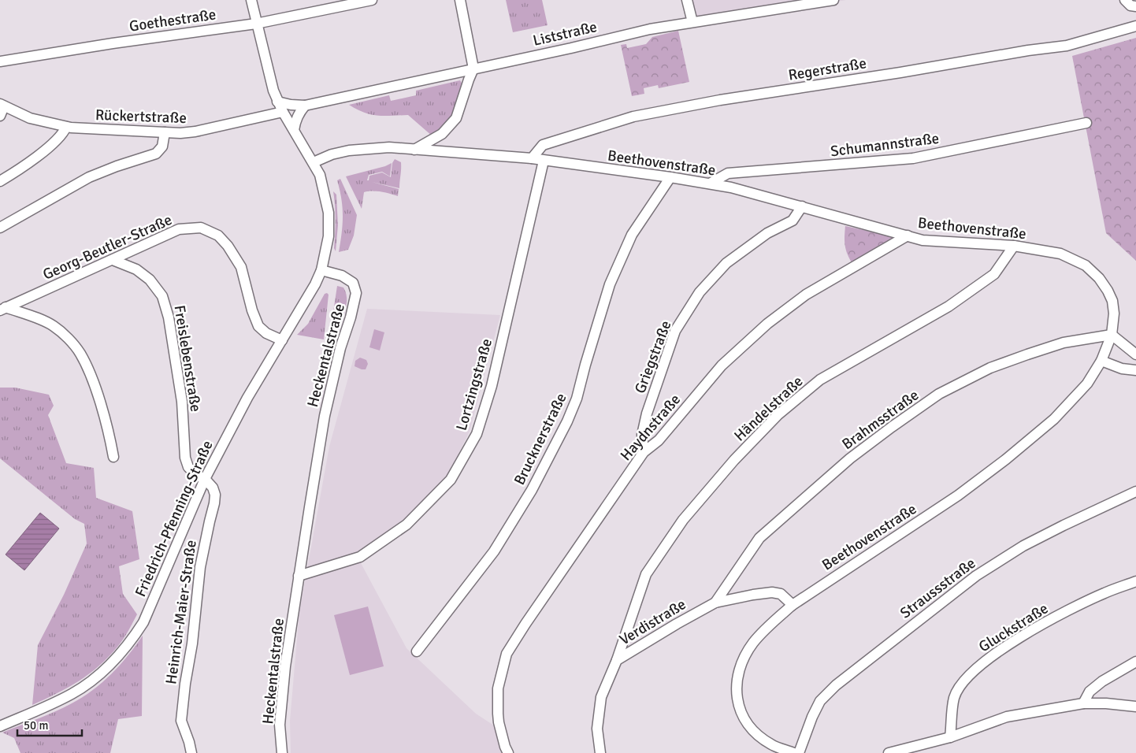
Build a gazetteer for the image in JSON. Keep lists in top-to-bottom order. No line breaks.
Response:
{"streets":{"street":["Goethestraße","Liststraße","Regerstraße","Rückertstraße","Schumannstraße","Beethovenstraße","Georg-Beutler-Straße","Heckentalstraße","Griegstraße","Freislebenstraße","Lortzingstraße","Händelstraße","Brahmsstraße","Haydnstraße","Brucknerstraße","Friedrich-Pfenning-Straße","Straussstraße","Heinrich-Maier-Straße","Verdistraße","Gluckstraße"]},"crossings":[["Regerstraße","Beethovenstraße"],["Schumannstraße","Beethovenstraße"],["Beethovenstraße","Griegstraße"],["Beethovenstraße","Lortzingstraße"],["Beethovenstraße","Händelstraße"],["Beethovenstraße","Brahmsstraße"],["Beethovenstraße","Haydnstraße"],["Beethovenstraße","Brucknerstraße"],["Beethovenstraße","Verdistraße"],["Georg-Beutler-Straße","Freislebenstraße"],["Georg-Beutler-Straße","Friedrich-Pfenning-Straße"],["Heckentalstraße","Lortzingstraße"],["Heckentalstraße","Friedrich-Pfenning-Straße"],["Griegstraße","Haydnstraße"],["Freislebenstraße","Friedrich-Pfenning-Straße"],["Freislebenstraße","Heinrich-Maier-Straße"],["Händelstraße","Verdistraße"],["Brahmsstraße","Verdistraße"],["Friedrich-Pfenning-Straße","Heinrich-Maier-Straße"]],"scale_bar":"50 m"}
